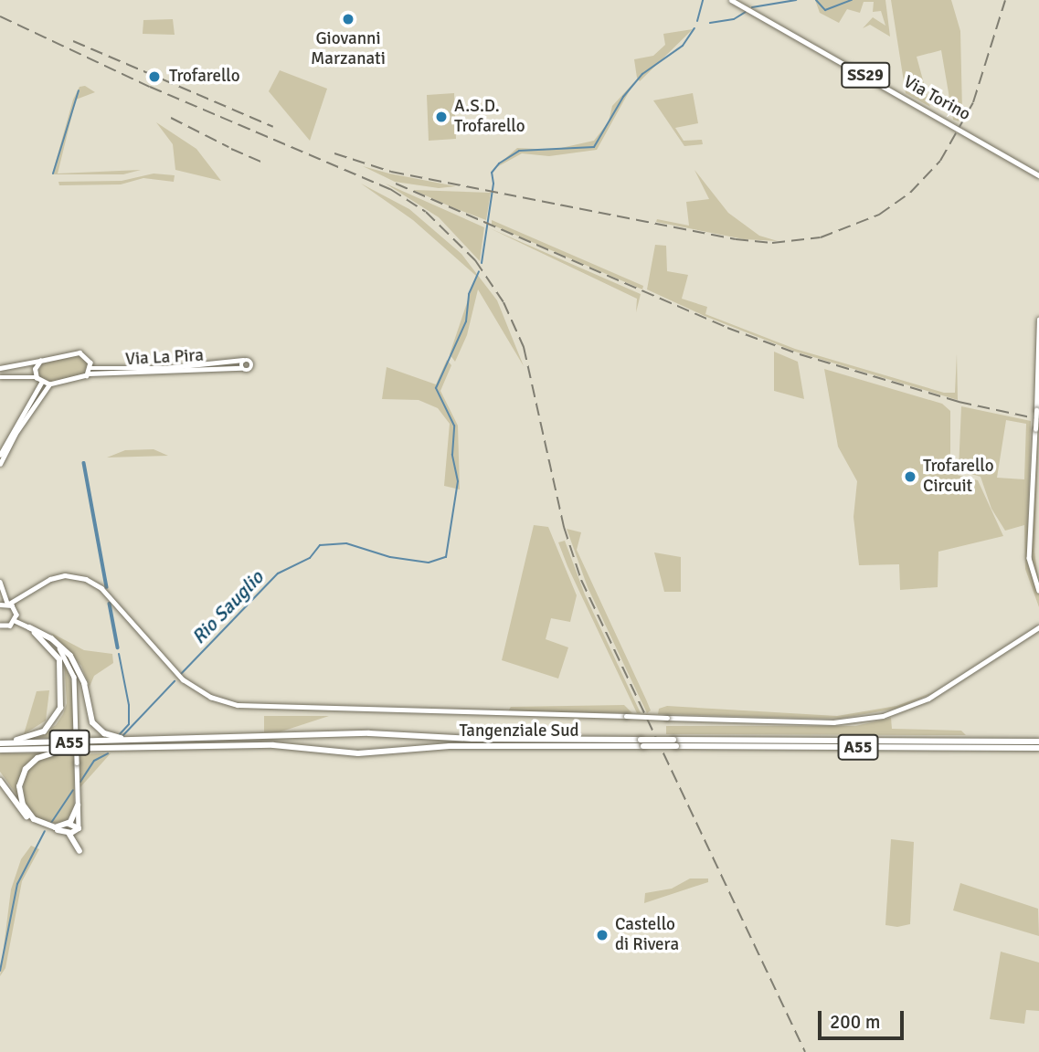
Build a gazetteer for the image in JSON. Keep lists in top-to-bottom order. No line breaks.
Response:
{"streets":{"highway":["Tangenziale Sud","A55"],"main road":["SS29","Via Torino"],"street":["Via La Pira"]},"water":["Rio Sauglio"],"places":["Giovanni Marzanati","Trofarello","A.S.D. Trofarello","Trofarello Circuit","Castello di Rivera"],"scale_bar":"200 m"}
